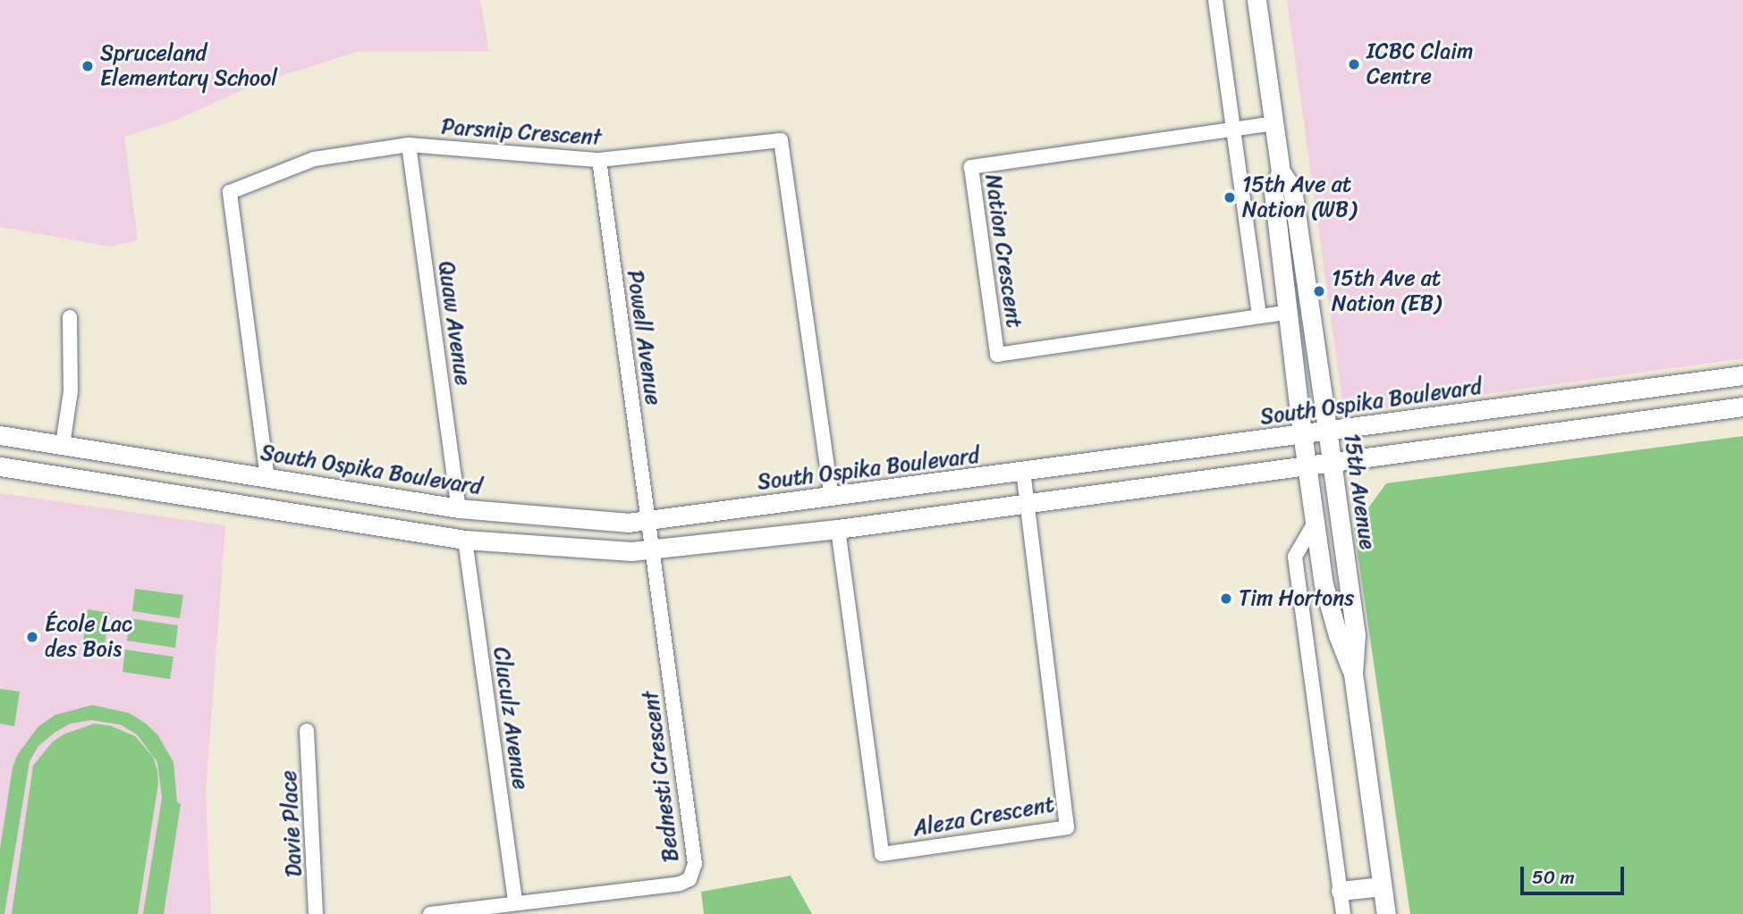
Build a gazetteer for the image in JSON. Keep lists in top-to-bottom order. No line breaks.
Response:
{"streets":{"main road":["South Ospika Boulevard","15th Avenue"],"street":["Parsnip Crescent","Nation Crescent","Quaw Avenue","Powell Avenue","Cluculz Avenue","Bednesti Crescent","Aleza Crescent","Davie Place"]},"crossings":[["Parsnip Crescent","Quaw Avenue"],["Parsnip Crescent","Powell Avenue"],["Parsnip Crescent","South Ospika Boulevard"],["Nation Crescent","15th Avenue"],["Quaw Avenue","South Ospika Boulevard"],["Powell Avenue","South Ospika Boulevard"],["Powell Avenue","Bednesti Crescent"],["South Ospika Boulevard","15th Avenue"],["South Ospika Boulevard","Bednesti Crescent"],["South Ospika Boulevard","Aleza Crescent"],["Cluculz Avenue","Bednesti Crescent"]],"places":["ICBC Claim Centre","Spruceland Elementary School","15th Ave at Nation (WB)","15th Ave at Nation (EB)","Tim Hortons","École Lac des Bois"],"scale_bar":"50 m"}
